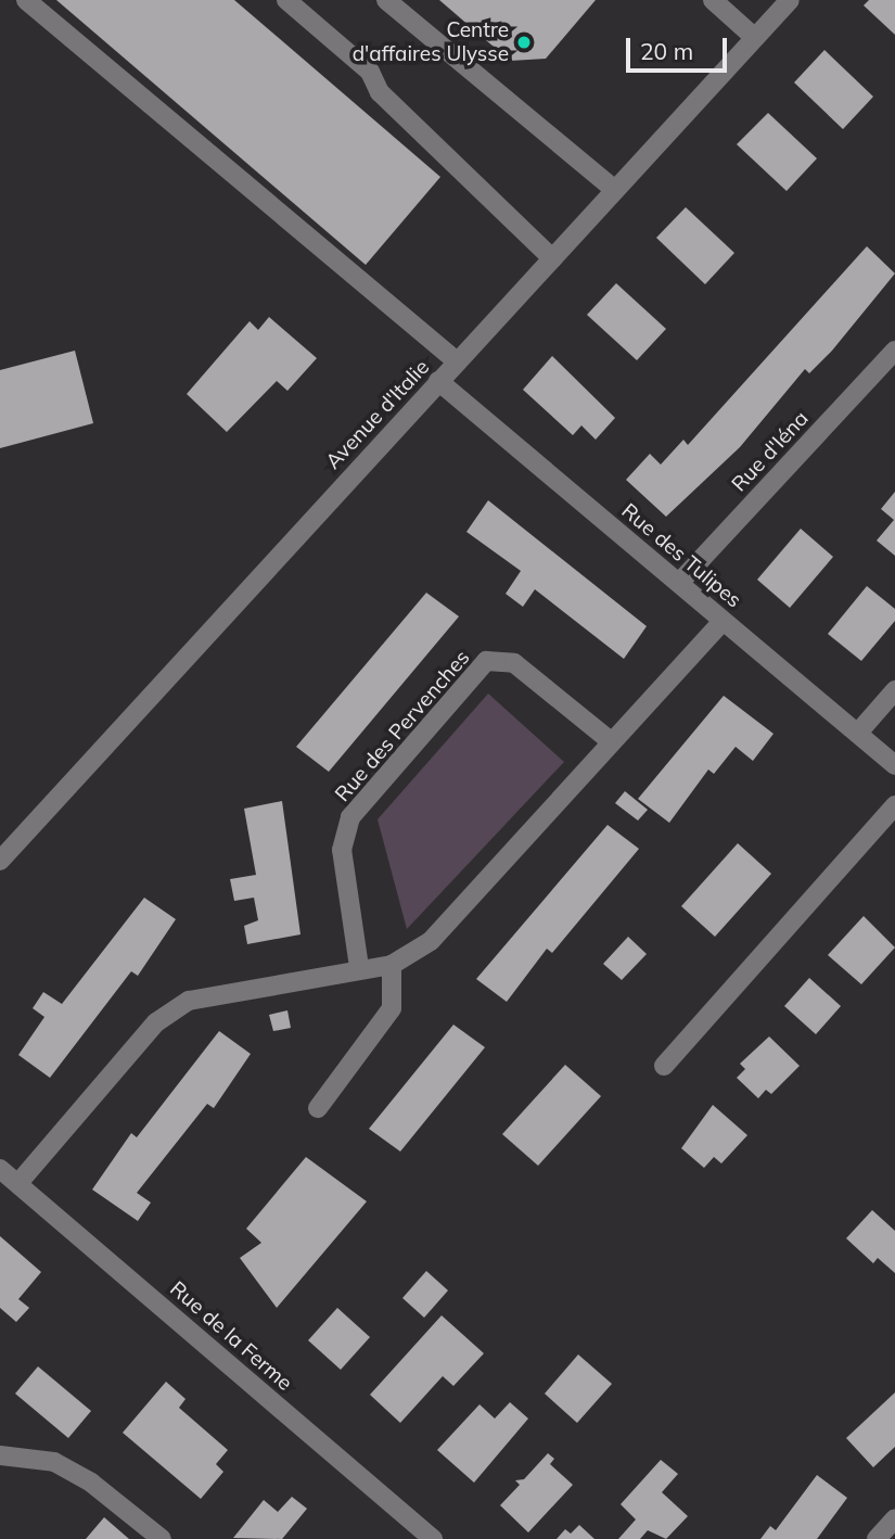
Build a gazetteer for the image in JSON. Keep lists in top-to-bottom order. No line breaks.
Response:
{"streets":{"street":["Avenue d'Italie","Rue d'Iéna","Rue des Tulipes","Rue des Pervenches","Rue de la Ferme"]},"crossings":[["Avenue d'Italie","Rue des Tulipes"],["Rue d'Iéna","Rue des Tulipes"]],"places":["Centre d'affaires Ulysse"],"scale_bar":"20 m"}
